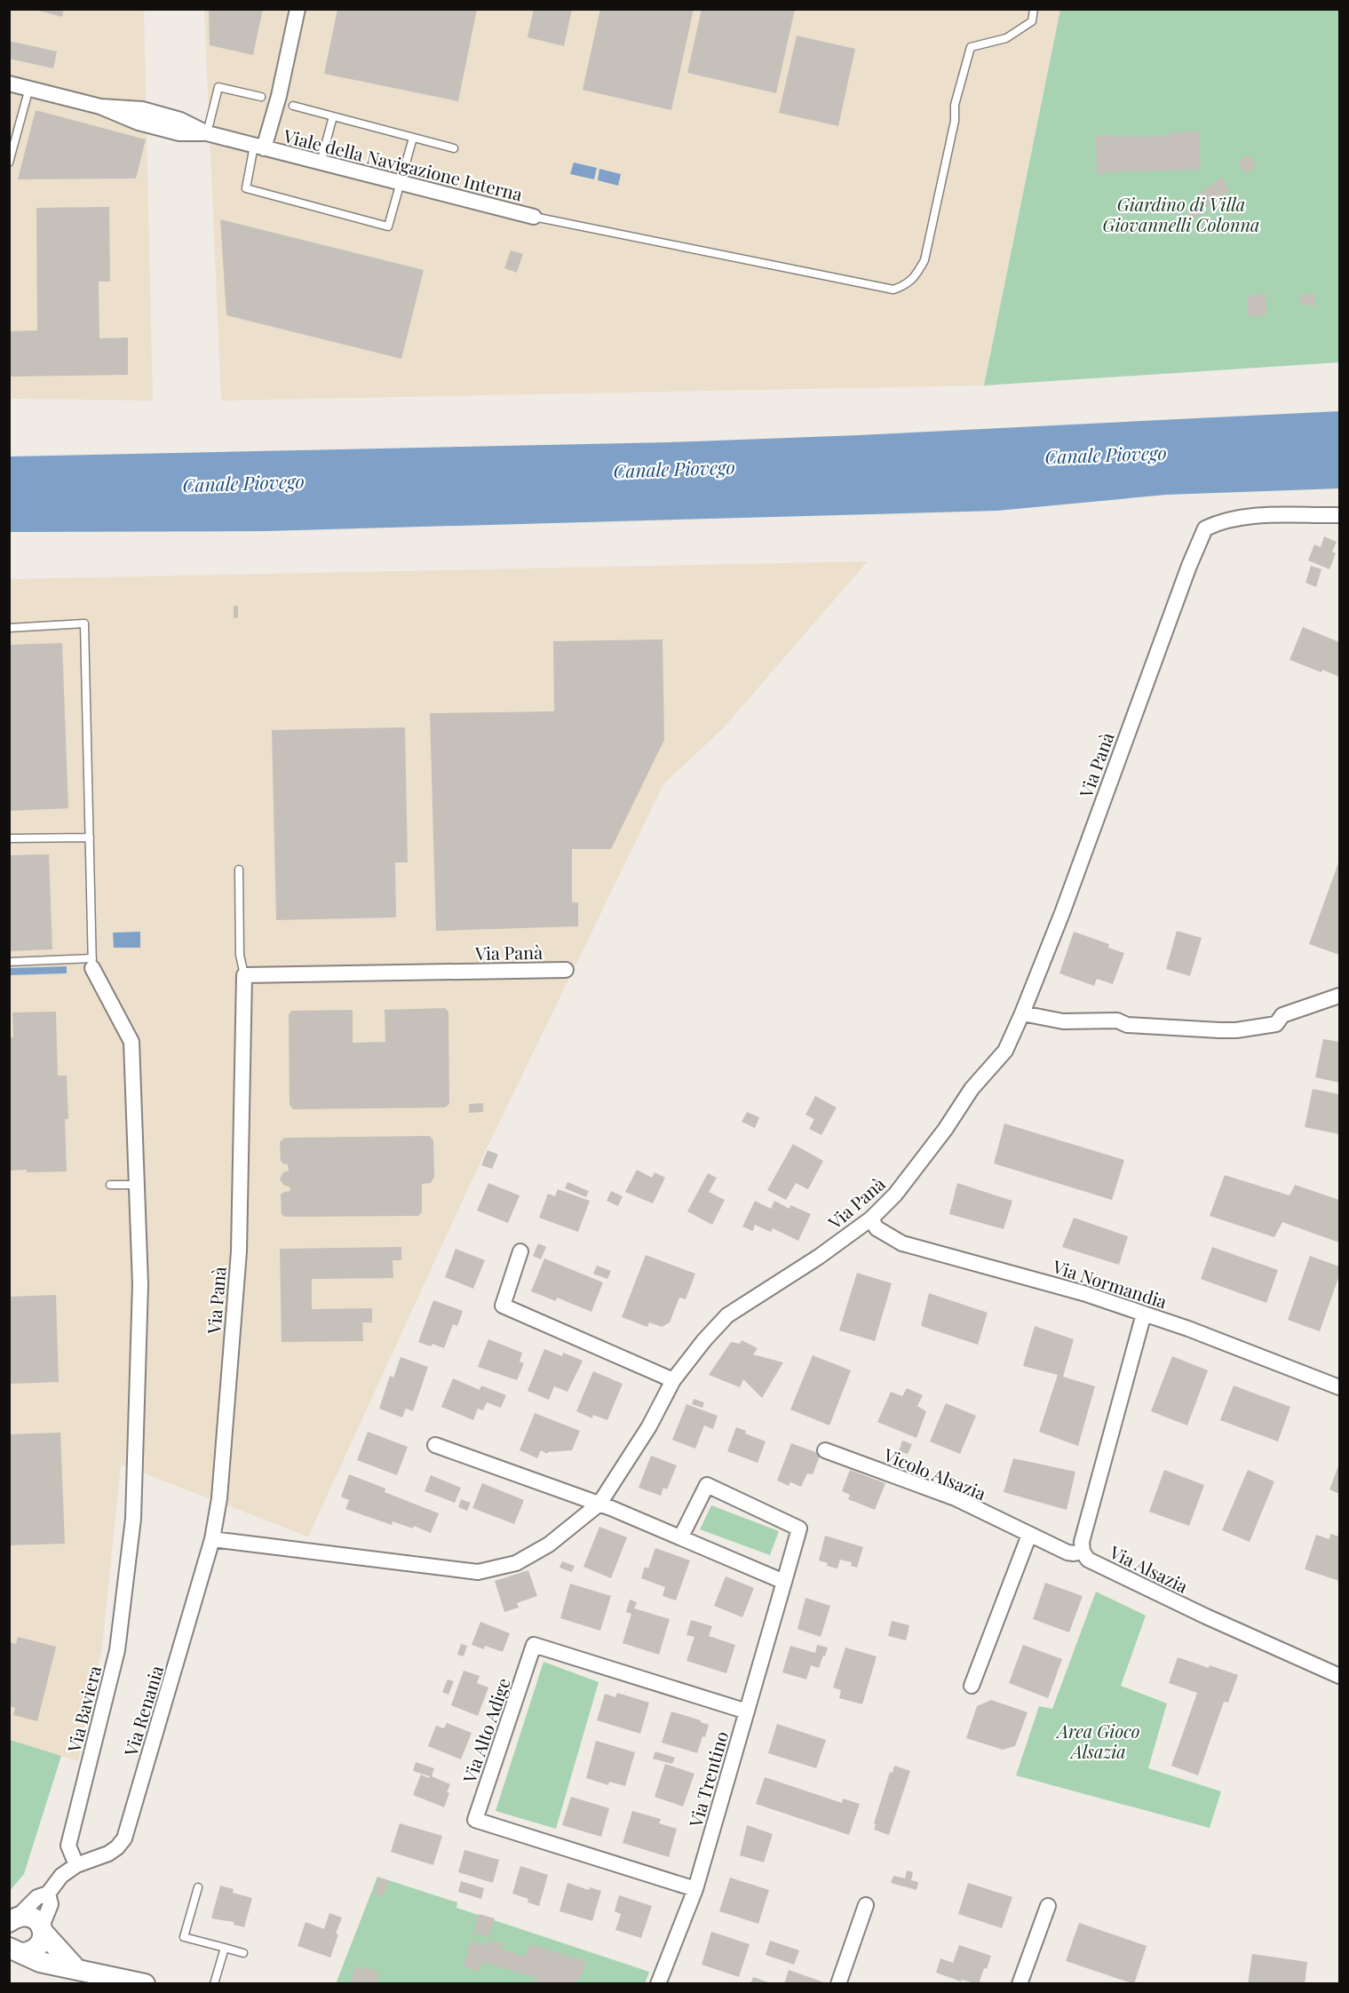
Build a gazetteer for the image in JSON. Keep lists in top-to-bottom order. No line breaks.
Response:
{"streets":{"street":["Viale della Navigazione Interna","Via Panà","Via Normandia","Vicolo Alsazia","Via Alsazia","Via Baviera","Via Renania","Via Alto Adige","Via Trentino"]},"crossings":[["Via Panà","Via Normandia"],["Via Panà","Via Renania"],["Via Normandia","Via Alsazia"],["Vicolo Alsazia","Via Alsazia"],["Via Baviera","Via Renania"],["Via Alto Adige","Via Trentino"]],"water":["Canale Piovego"],"parks":["Giardino di Villa Giovannelli Colonna","Area Gioco Alsazia"]}
